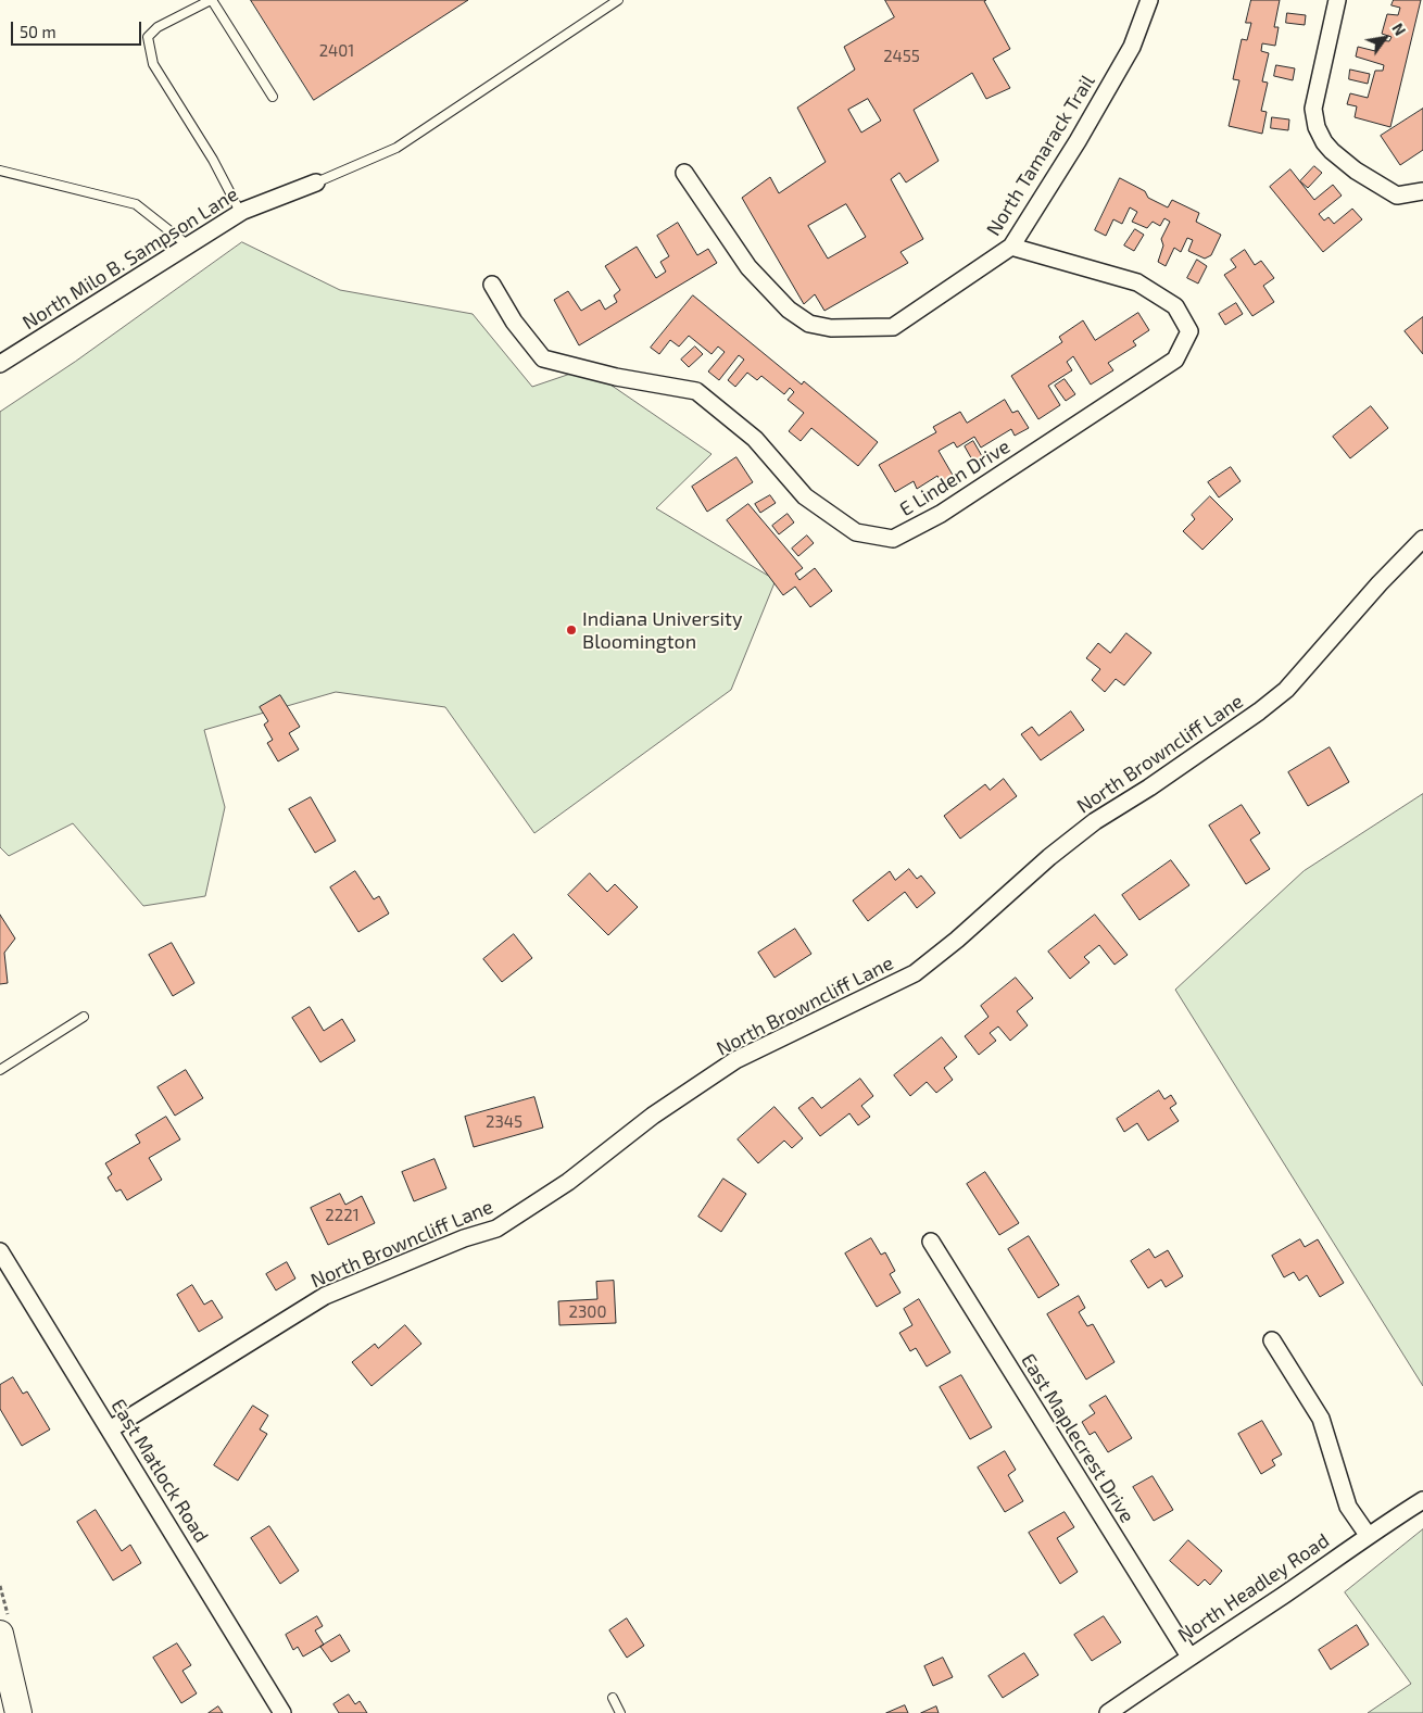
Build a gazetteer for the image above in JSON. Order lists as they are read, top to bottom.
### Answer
{
  "streets": {
    "street": [
      "North Tamarack Trail",
      "North Milo B. Sampson Lane",
      "E Linden Drive",
      "North Browncliff Lane",
      "East Maplecrest Drive",
      "East Matlock Road",
      "North Headley Road"
    ]
  },
  "crossings": [
    ["North Tamarack Trail", "E Linden Drive"],
    ["North Browncliff Lane", "East Matlock Road"],
    ["East Maplecrest Drive", "North Headley Road"]
  ],
  "places": ["Indiana University Bloomington"],
  "house_numbers": [
    "2401",
    "2455",
    "2345",
    "2221",
    "2300"
  ],
  "scale_bar": "50 m",
  "north": "top right"
}
